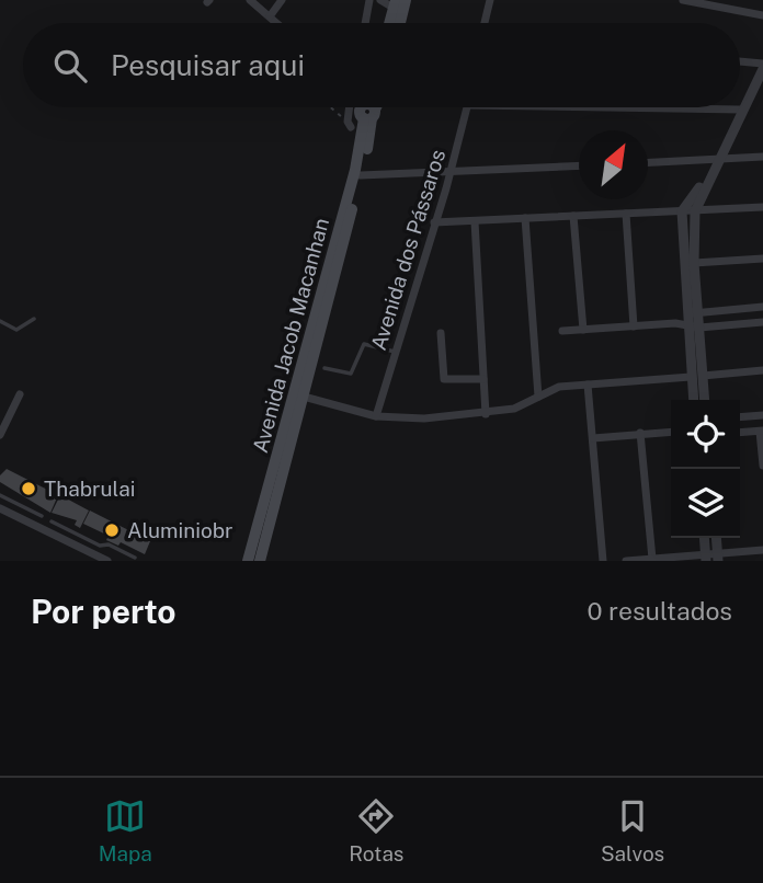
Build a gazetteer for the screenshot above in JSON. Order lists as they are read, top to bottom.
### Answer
{
  "streets": {
    "main road": ["Avenida Jacob Macanhan"],
    "street": ["Avenida dos Pássaros"]
  },
  "places": ["Thabrulai", "Aluminiobr"],
  "north": "top right",
  "page": {
    "search": "Pesquisar aqui",
    "heading": ["Por perto", "0 resultados"],
    "nav": ["Mapa", "Rotas", "Salvos"]
  }
}
